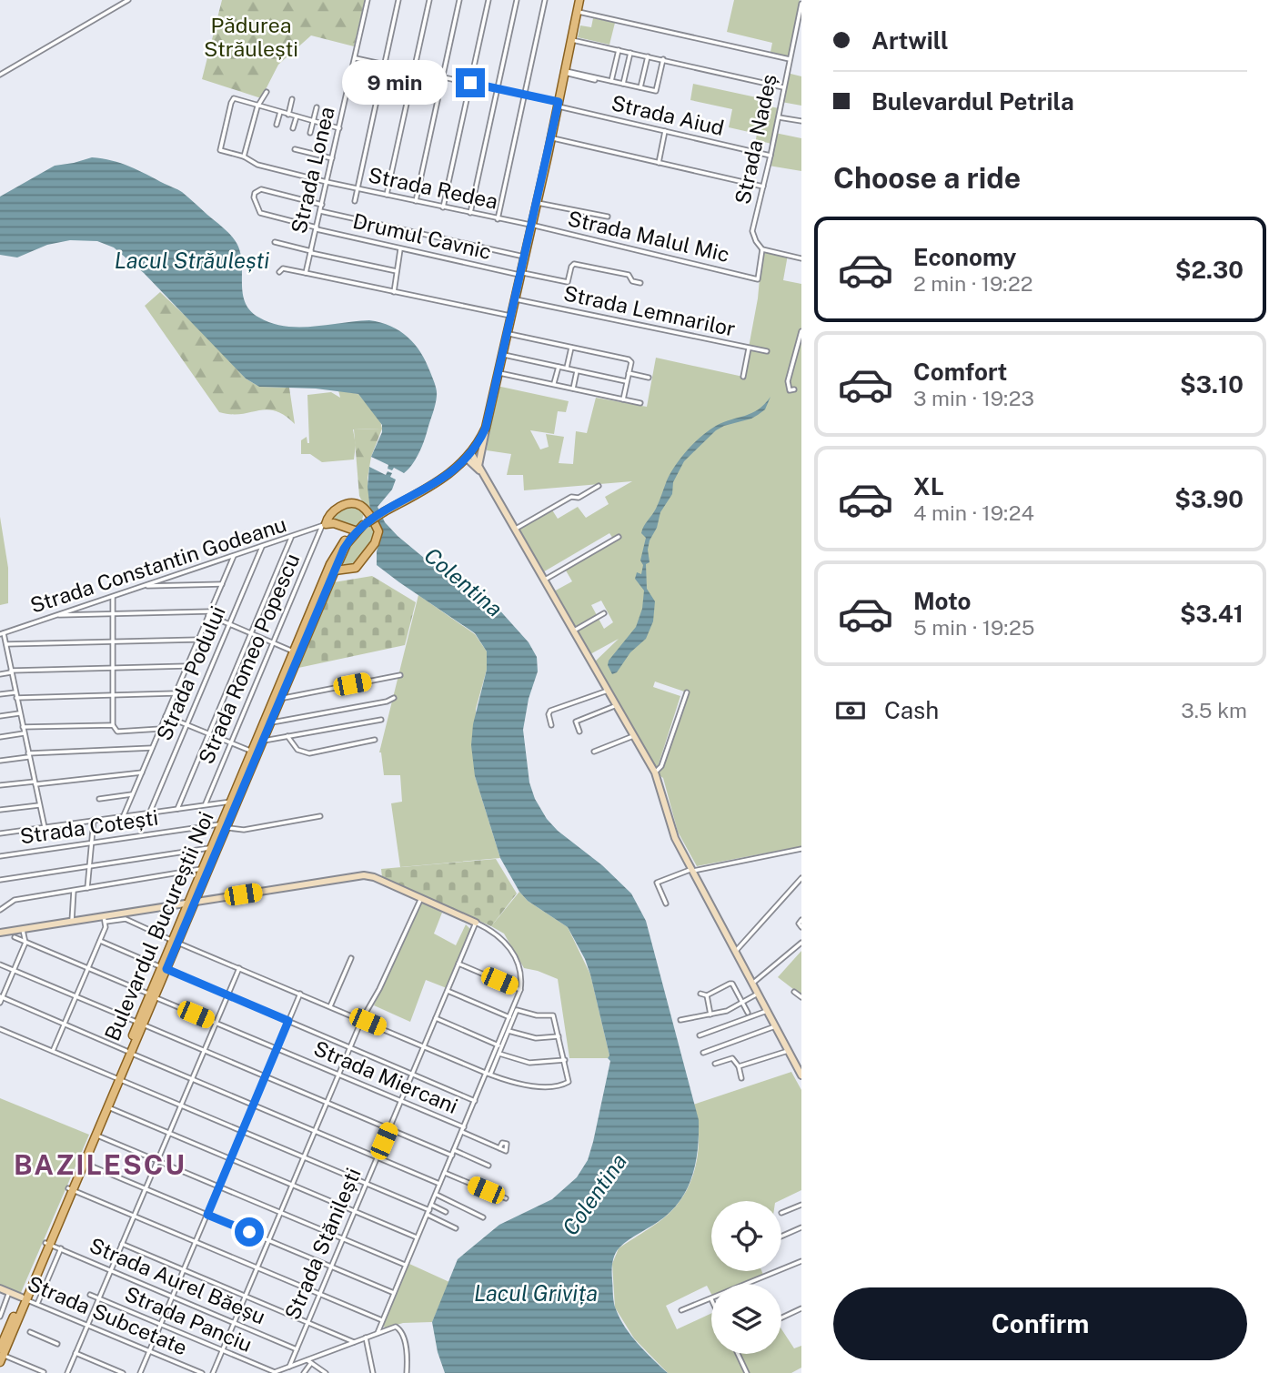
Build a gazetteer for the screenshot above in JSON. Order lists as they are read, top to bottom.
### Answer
{
  "streets": {
    "main road": ["Bulevardul Bucureștii Noi", "Strada Subcetate"],
    "street": [
      "Strada Aiud",
      "Strada Nadeș",
      "Strada Lonea",
      "Strada Redea",
      "Drumul Cavnic",
      "Strada Malul Mic",
      "Strada Lemnarilor",
      "Strada Constantin Godeanu",
      "Strada Romeo Popescu",
      "Strada Podului",
      "Strada Cotești",
      "Strada Miercani",
      "Strada Stănilești",
      "Strada Aurel Băeșu",
      "Strada Panciu"
    ]
  },
  "crossings": [
    ["Strada Aiud", "Strada Nadeș"],
    ["Strada Aiud", "Strada Lonea"],
    ["Strada Aiud", "Bulevardul Bucureștii Noi"],
    ["Strada Nadeș", "Strada Malul Mic"],
    ["Strada Lonea", "Strada Redea"],
    ["Strada Lonea", "Drumul Cavnic"],
    ["Strada Redea", "Strada Malul Mic"],
    ["Strada Redea", "Bulevardul Bucureștii Noi"],
    ["Drumul Cavnic", "Bulevardul Bucureștii Noi"],
    ["Strada Malul Mic", "Bulevardul Bucureștii Noi"],
    ["Strada Lemnarilor", "Bulevardul Bucureștii Noi"],
    ["Strada Constantin Godeanu", "Strada Romeo Popescu"],
    ["Strada Constantin Godeanu", "Strada Podului"],
    ["Strada Cotești", "Bulevardul Bucureștii Noi"],
    ["Bulevardul Bucureștii Noi", "Strada Miercani"],
    ["Bulevardul Bucureștii Noi", "Strada Aurel Băeșu"],
    ["Bulevardul Bucureștii Noi", "Strada Subcetate"],
    ["Strada Miercani", "Strada Stănilești"],
    ["Strada Stănilești", "Strada Aurel Băeșu"]
  ],
  "districts": ["BAZILESCU"],
  "water": ["Lacul Străulești", "Colentina", "Lacul Grivița"],
  "parks": ["Pădurea Străulești"],
  "page": {
    "banner": ["Artwill", "Bulevardul Petrila"],
    "bubble": "9 min",
    "heading": "Choose a ride",
    "list": [
      {
        "name": "Economy",
        "note": "2 min · 19:22",
        "value": "$2.30"
      },
      {
        "name": "Comfort",
        "note": "3 min · 19:23",
        "value": "$3.10"
      },
      {
        "name": "XL",
        "note": "4 min · 19:24",
        "value": "$3.90"
      },
      {
        "name": "Moto",
        "note": "5 min · 19:25",
        "value": "$3.41"
      }
    ],
    "pay": ["Cash", "3.5 km"],
    "buttons": "Confirm"
  }
}
